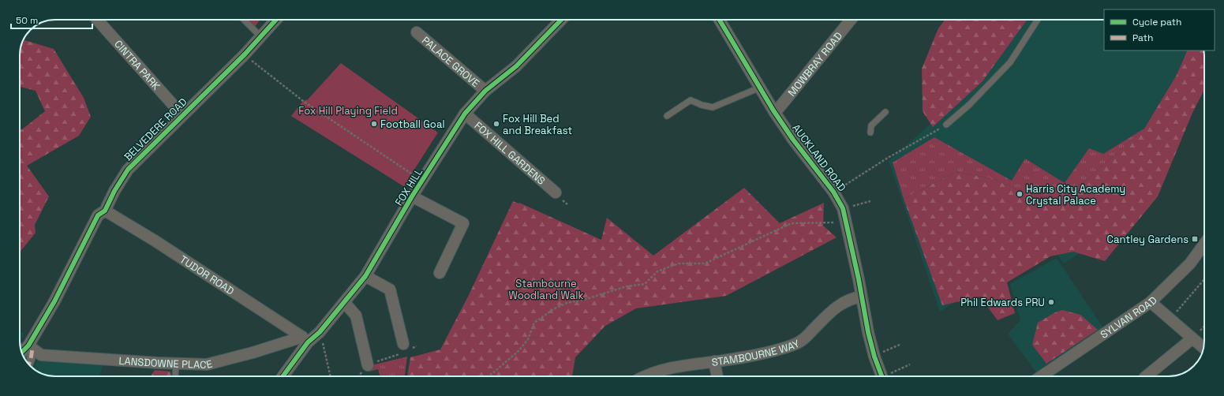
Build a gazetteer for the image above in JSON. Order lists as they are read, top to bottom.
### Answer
{
  "streets": {
    "street": [
      "PALACE GROVE",
      "MOWBRAY ROAD",
      "CINTRA PARK",
      "BELVEDERE ROAD",
      "FOX HILL GARDENS",
      "AUCKLAND ROAD",
      "FOX HILL",
      "TUDOR ROAD",
      "SYLVAN ROAD",
      "STAMBOURNE WAY",
      "LANSDOWNE PLACE"
    ]
  },
  "crossings": [
    ["PALACE GROVE", "FOX HILL"],
    ["MOWBRAY ROAD", "AUCKLAND ROAD"],
    ["CINTRA PARK", "BELVEDERE ROAD"],
    ["BELVEDERE ROAD", "TUDOR ROAD"],
    ["BELVEDERE ROAD", "LANSDOWNE PLACE"],
    ["FOX HILL GARDENS", "FOX HILL"],
    ["AUCKLAND ROAD", "STAMBOURNE WAY"],
    ["FOX HILL", "TUDOR ROAD"],
    ["FOX HILL", "LANSDOWNE PLACE"],
    ["TUDOR ROAD", "LANSDOWNE PLACE"]
  ],
  "parks": ["Fox Hill Playing Field", "Stambourne Woodland Walk"],
  "places": {
    "other": [
      "Football Goal",
      "Fox Hill Bed and Breakfast",
      "Harris City Academy Crystal Palace",
      "Phil Edwards PRU"
    ],
    "transit": ["Cantley Gardens"]
  },
  "legend": ["Cycle path", "Path"],
  "scale_bar": "50 m"
}
